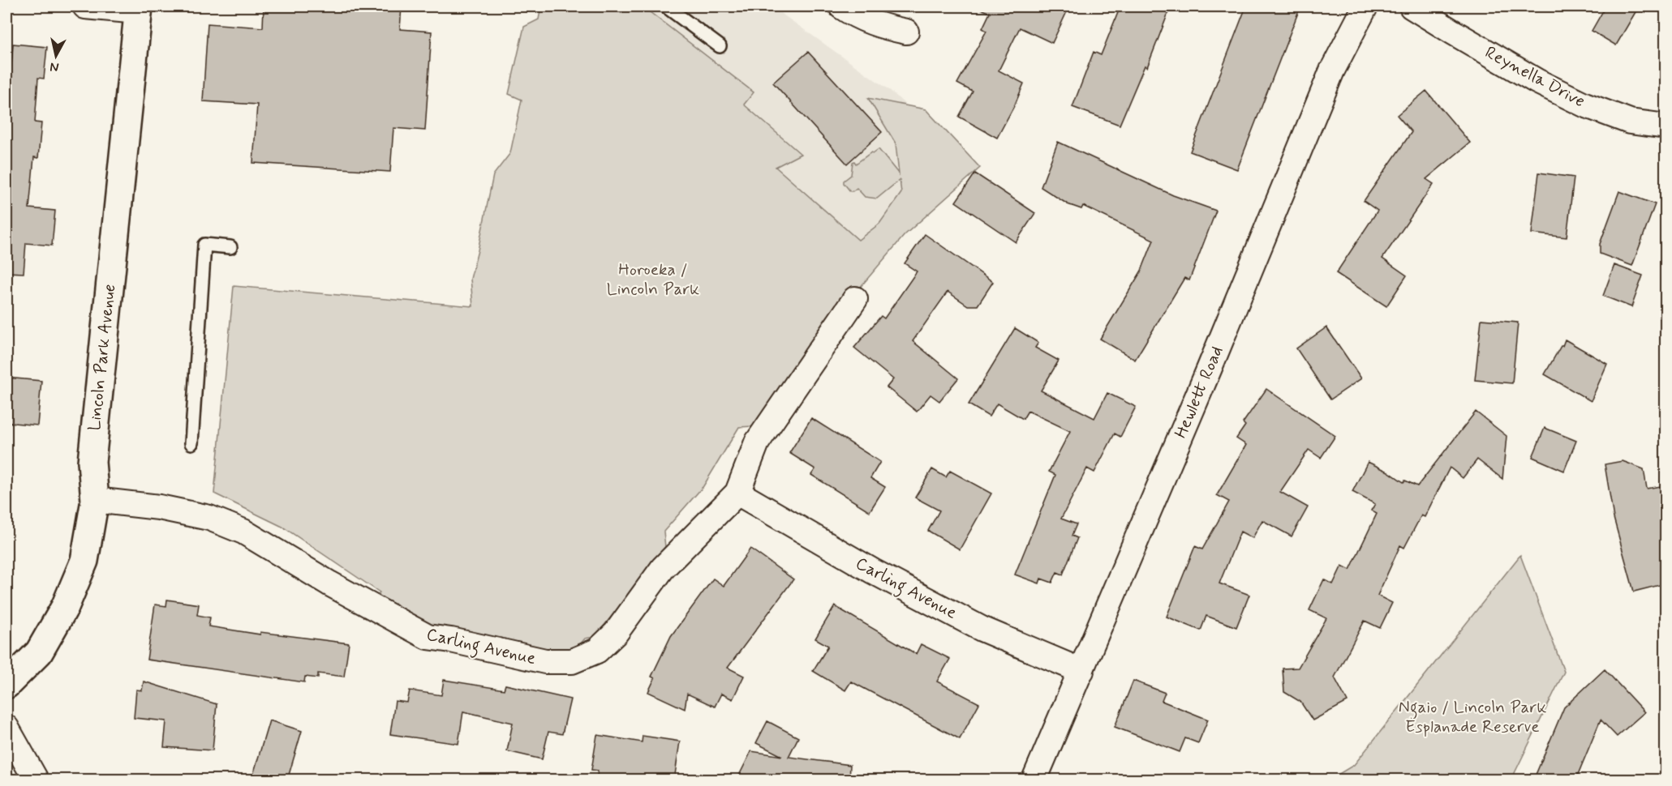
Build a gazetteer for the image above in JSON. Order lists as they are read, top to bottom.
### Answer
{
  "streets": {
    "street": [
      "Reynella Drive",
      "Lincoln Park Avenue",
      "Hewlett Road",
      "Carling Avenue"
    ]
  },
  "crossings": [
    ["Lincoln Park Avenue", "Carling Avenue"],
    ["Hewlett Road", "Carling Avenue"]
  ],
  "parks": ["Horoeka / Lincoln Park", "Ngaio / Lincoln Park Esplanade Reserve"],
  "north": "bottom"
}
